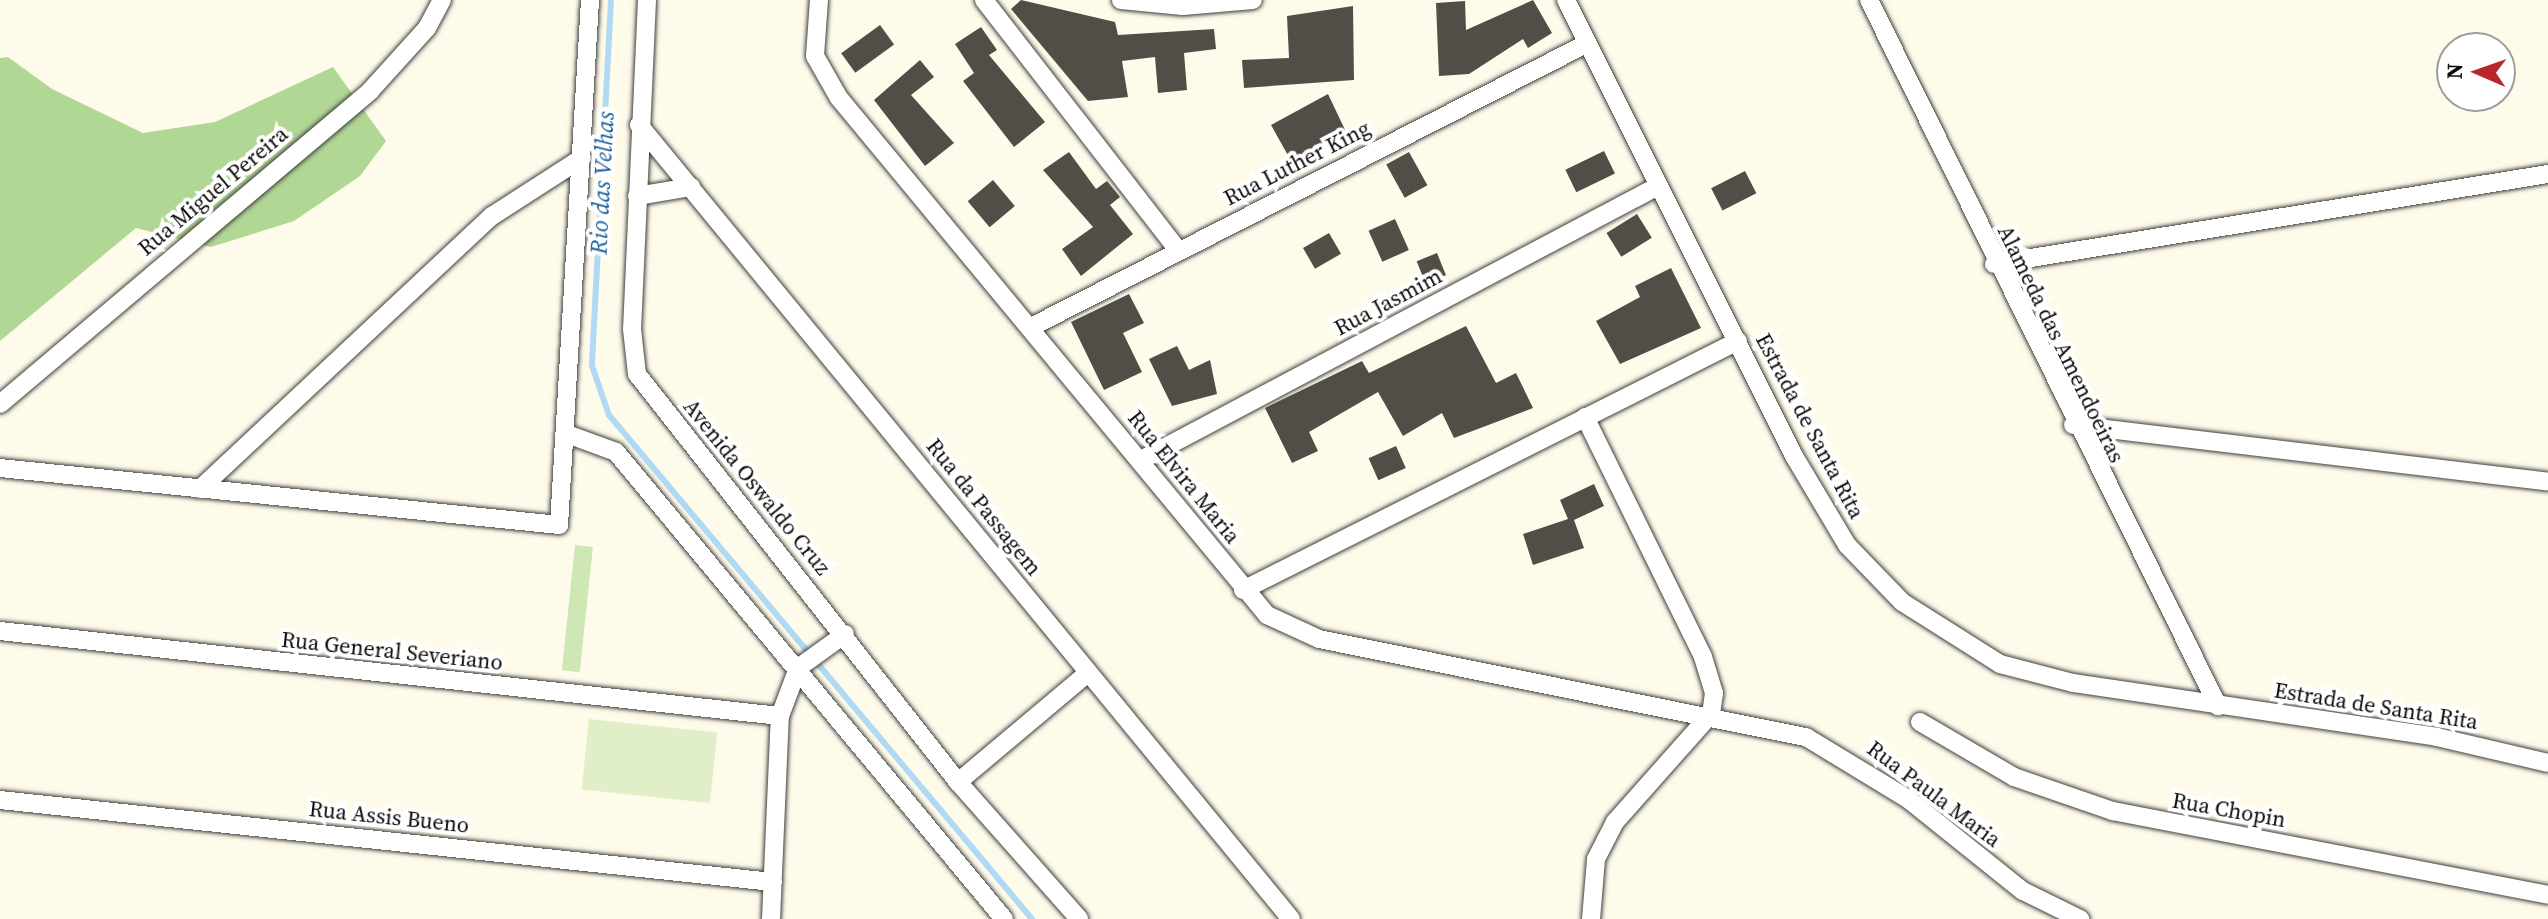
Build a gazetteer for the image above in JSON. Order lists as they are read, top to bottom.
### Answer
{
  "streets": {
    "street": [
      "Rua Luther King",
      "Rua Miguel Pereira",
      "Rua Jasmim",
      "Alameda das Amendoeiras",
      "Estrada de Santa Rita",
      "Rua Elvira Maria",
      "Avenida Oswaldo Cruz",
      "Rua da Passagem",
      "Rua General Severiano",
      "Rua Paula Maria",
      "Rua Chopin",
      "Rua Assis Bueno"
    ]
  },
  "crossings": [
    ["Rua Luther King", "Estrada de Santa Rita"],
    ["Rua Luther King", "Rua Elvira Maria"],
    ["Rua Jasmim", "Estrada de Santa Rita"],
    ["Rua Jasmim", "Rua Elvira Maria"],
    ["Alameda das Amendoeiras", "Estrada de Santa Rita"],
    ["Rua Elvira Maria", "Rua Paula Maria"],
    ["Avenida Oswaldo Cruz", "Rua da Passagem"]
  ],
  "water": ["Rio das Velhas"],
  "north": "left"
}
